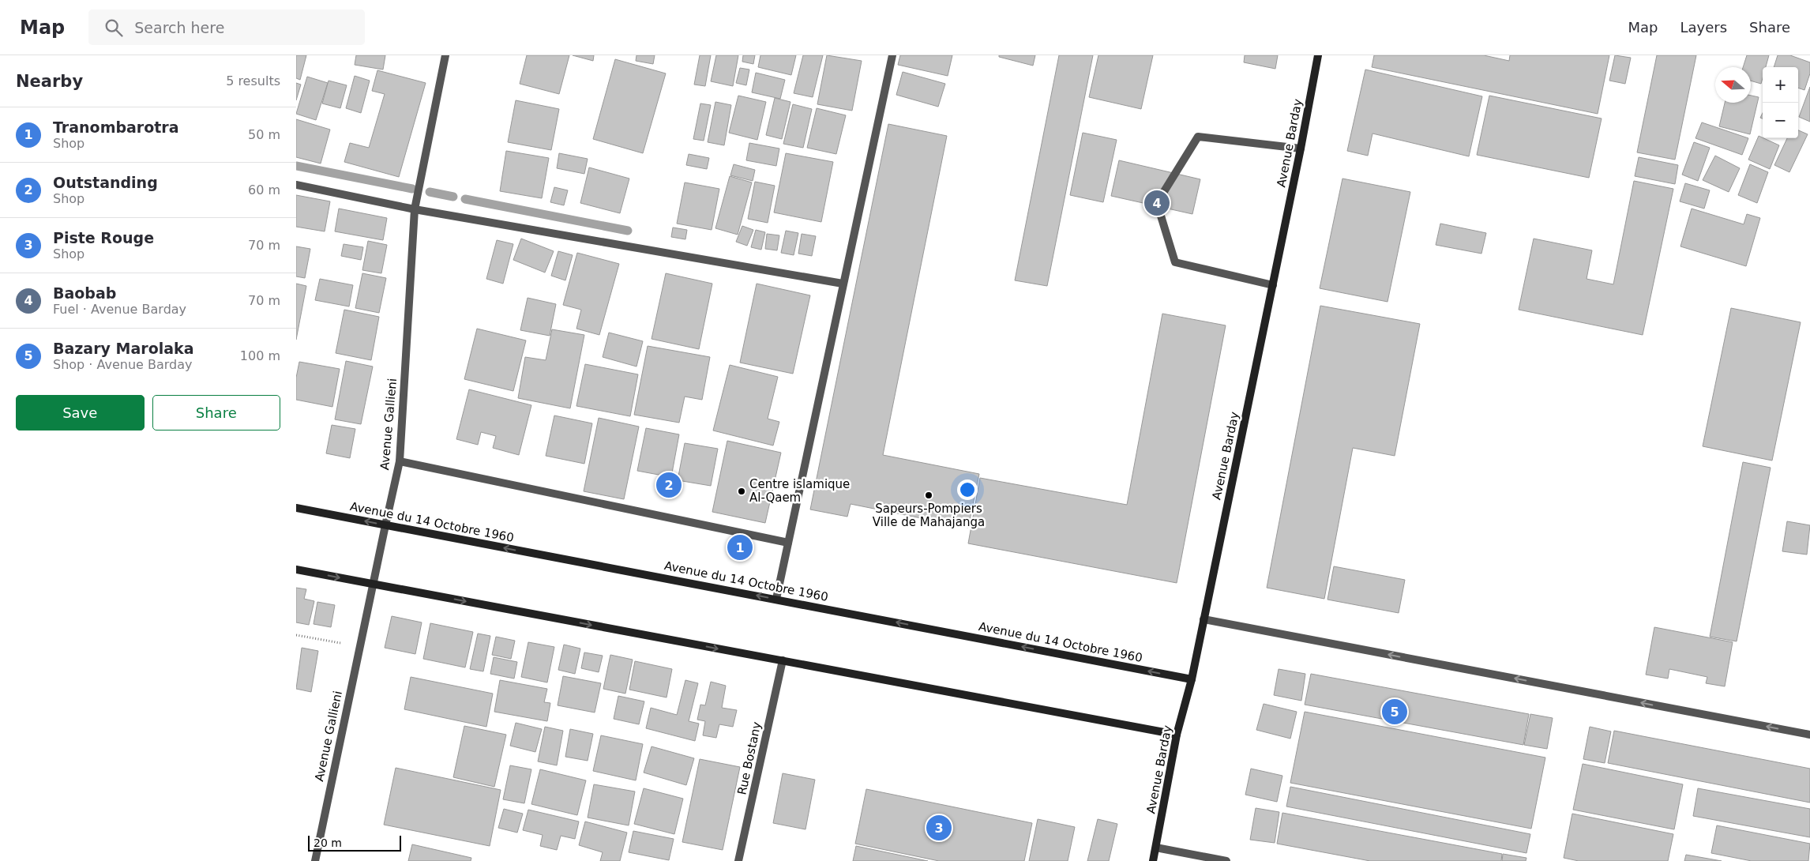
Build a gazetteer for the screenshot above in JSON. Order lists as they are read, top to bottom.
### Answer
{
  "streets": {
    "main road": ["Avenue Barday", "Avenue du 14 Octobre 1960"],
    "street": ["Avenue Gallieni", "Rue Bostany"]
  },
  "crossings": [
    ["Avenue Barday", "Avenue du 14 Octobre 1960"],
    ["Avenue Gallieni", "Avenue du 14 Octobre 1960"]
  ],
  "places": ["Centre islamique Al-Qaem", "Sapeurs-Pompiers Ville de Mahajanga"],
  "scale_bar": "20 m",
  "north": "left",
  "page": {
    "header": "Map",
    "search": "Search here",
    "nav": ["Map", "Layers", "Share"],
    "heading": ["Nearby", "5 results"],
    "map_buttons": ["+", "−"],
    "list": [
      {
        "mark": "1",
        "name": "Tranombarotra",
        "note": "Shop",
        "value": "50 m"
      },
      {
        "mark": "2",
        "name": "Outstanding",
        "note": "Shop",
        "value": "60 m"
      },
      {
        "mark": "3",
        "name": "Piste Rouge",
        "note": "Shop",
        "value": "70 m"
      },
      {
        "mark": "4",
        "name": "Baobab",
        "note": "Fuel · Avenue Barday",
        "value": "70 m"
      },
      {
        "mark": "5",
        "name": "Bazary Marolaka",
        "note": "Shop · Avenue Barday",
        "value": "100 m"
      }
    ],
    "pins": [
      "4",
      "2",
      "1",
      "5",
      "3"
    ],
    "buttons": ["Save", "Share"],
    "scale": "20 m"
  }
}
